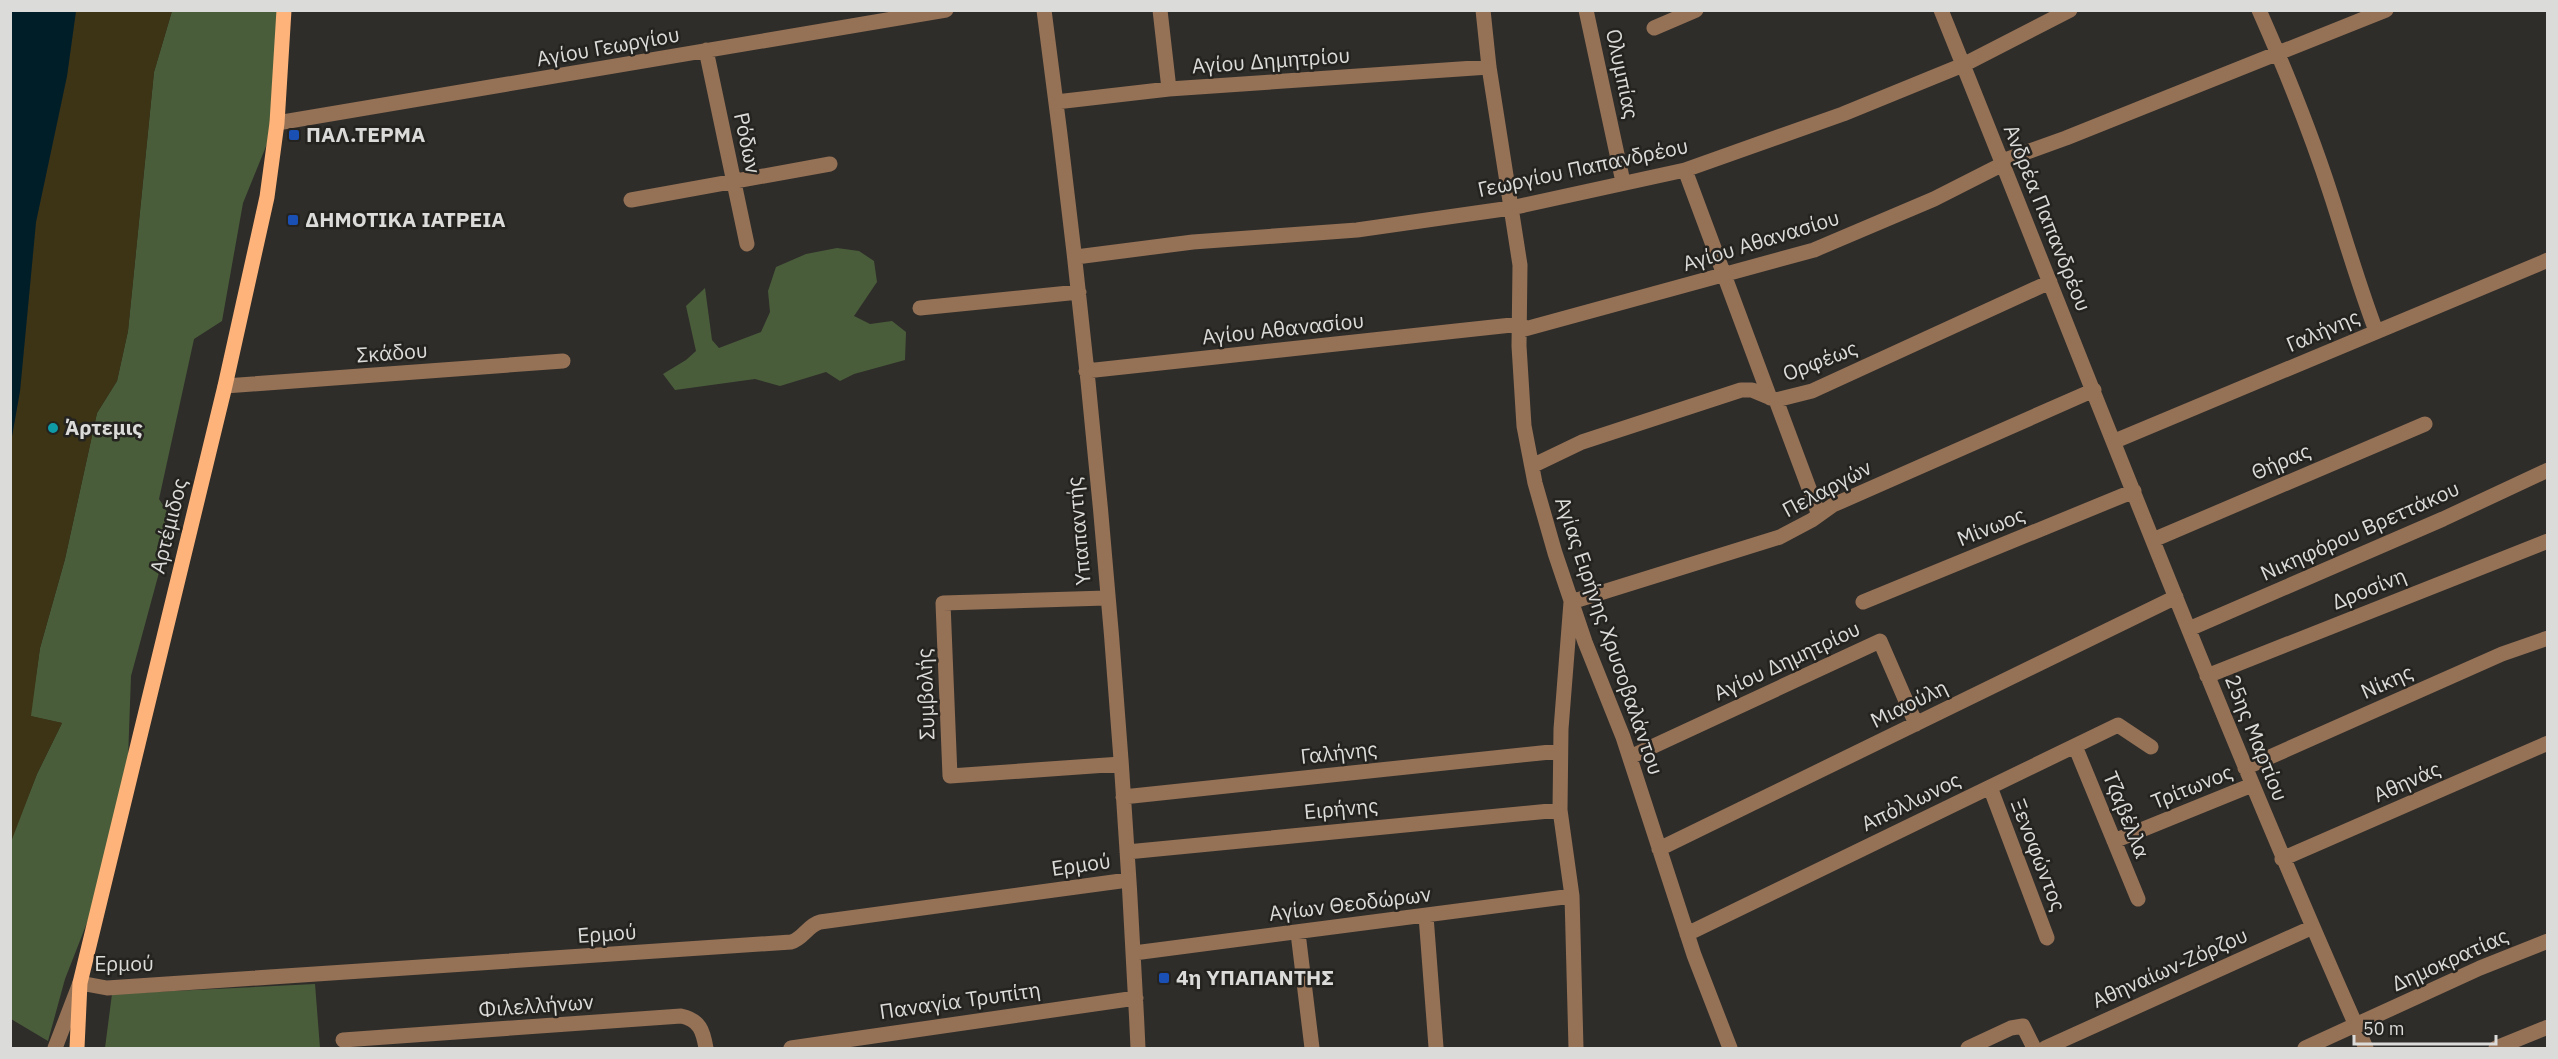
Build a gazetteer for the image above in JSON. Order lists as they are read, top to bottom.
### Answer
{
  "streets": {
    "main road": ["Αρτέμιδος"],
    "street": [
      "Αγίου Γεωργίου",
      "Αγίου Δημητρίου",
      "Ολυμπίας",
      "Ρόδων",
      "Γεωργίου Παπανδρέου",
      "Ανδρέα Παπανδρέου",
      "Αγίου Αθανασίου",
      "Γαλήνης",
      "Σκάδου",
      "Ορφέως",
      "Θήρας",
      "Πελαργών",
      "Μίνωος",
      "Υπαπαντής",
      "Νικηφόρου Βρεττάκου",
      "Δροσίνη",
      "Αγίας Ειρήνης Χρυσοβαλάντου",
      "Νίκης",
      "Συμβολής",
      "Μιαούλη",
      "25ης Μαρτίου",
      "Αθηνάς",
      "Τρίτωνος",
      "Απόλλωνος",
      "Ειρήνης",
      "Τζαβέλλα",
      "Ξενοφώντος",
      "Ερμού",
      "Αγίων Θεοδώρων",
      "Δημοκρατίας",
      "Αθηναίων-Ζόρζου",
      "Παναγία Τρυπίτη",
      "Φιλελλήνων"
    ]
  },
  "crossings": [
    ["Αγίου Γεωργίου", "Ρόδων"],
    ["Αγίου Γεωργίου", "Αρτέμιδος"],
    ["Αγίου Δημητρίου", "Υπαπαντής"],
    ["Αγίου Δημητρίου", "Αγίας Ειρήνης Χρυσοβαλάντου"],
    ["Αγίου Δημητρίου", "Μιαούλη"],
    ["Ολυμπίας", "Γεωργίου Παπανδρέου"],
    ["Γεωργίου Παπανδρέου", "Ανδρέα Παπανδρέου"],
    ["Γεωργίου Παπανδρέου", "Υπαπαντής"],
    ["Γεωργίου Παπανδρέου", "Αγίας Ειρήνης Χρυσοβαλάντου"],
    ["Ανδρέα Παπανδρέου", "Αγίου Αθανασίου"],
    ["Ανδρέα Παπανδρέου", "Γαλήνης"],
    ["Ανδρέα Παπανδρέου", "Ορφέως"],
    ["Ανδρέα Παπανδρέου", "Πελαργών"],
    ["Ανδρέα Παπανδρέου", "25ης Μαρτίου"],
    ["Αγίου Αθανασίου", "Υπαπαντής"],
    ["Αγίου Αθανασίου", "Αγίας Ειρήνης Χρυσοβαλάντου"],
    ["Γαλήνης", "Υπαπαντής"],
    ["Γαλήνης", "25ης Μαρτίου"],
    ["Σκάδου", "Αρτέμιδος"],
    ["Ορφέως", "Αγίας Ειρήνης Χρυσοβαλάντου"],
    ["Θήρας", "25ης Μαρτίου"],
    ["Πελαργών", "Αγίας Ειρήνης Χρυσοβαλάντου"],
    ["Αρτέμιδος", "Ερμού"],
    ["Μίνωος", "25ης Μαρτίου"],
    ["Υπαπαντής", "Συμβολής"],
    ["Υπαπαντής", "Ειρήνης"],
    ["Υπαπαντής", "Ερμού"],
    ["Υπαπαντής", "Αγίων Θεοδώρων"],
    ["Υπαπαντής", "Παναγία Τρυπίτη"],
    ["Νικηφόρου Βρεττάκου", "25ης Μαρτίου"],
    ["Δροσίνη", "25ης Μαρτίου"],
    ["Αγίας Ειρήνης Χρυσοβαλάντου", "Μιαούλη"],
    ["Αγίας Ειρήνης Χρυσοβαλάντου", "Απόλλωνος"],
    ["Νίκης", "25ης Μαρτίου"],
    ["Μιαούλη", "25ης Μαρτίου"],
    ["25ης Μαρτίου", "Αθηνάς"],
    ["25ης Μαρτίου", "Τρίτωνος"],
    ["25ης Μαρτίου", "Δημοκρατίας"],
    ["25ης Μαρτίου", "Αθηναίων-Ζόρζου"],
    ["Τρίτωνος", "Τζαβέλλα"],
    ["Απόλλωνος", "Τζαβέλλα"],
    ["Απόλλωνος", "Ξενοφώντος"]
  ],
  "places": {
    "transit": ["ΠΑΛ.ΤΕΡΜΑ", "ΔΗΜΟΤΙΚΑ ΙΑΤΡΕΙΑ", "4η ΥΠΑΠΑΝΤΗΣ"],
    "other": ["Άρτεμις"]
  },
  "scale_bar": "50 m"
}
